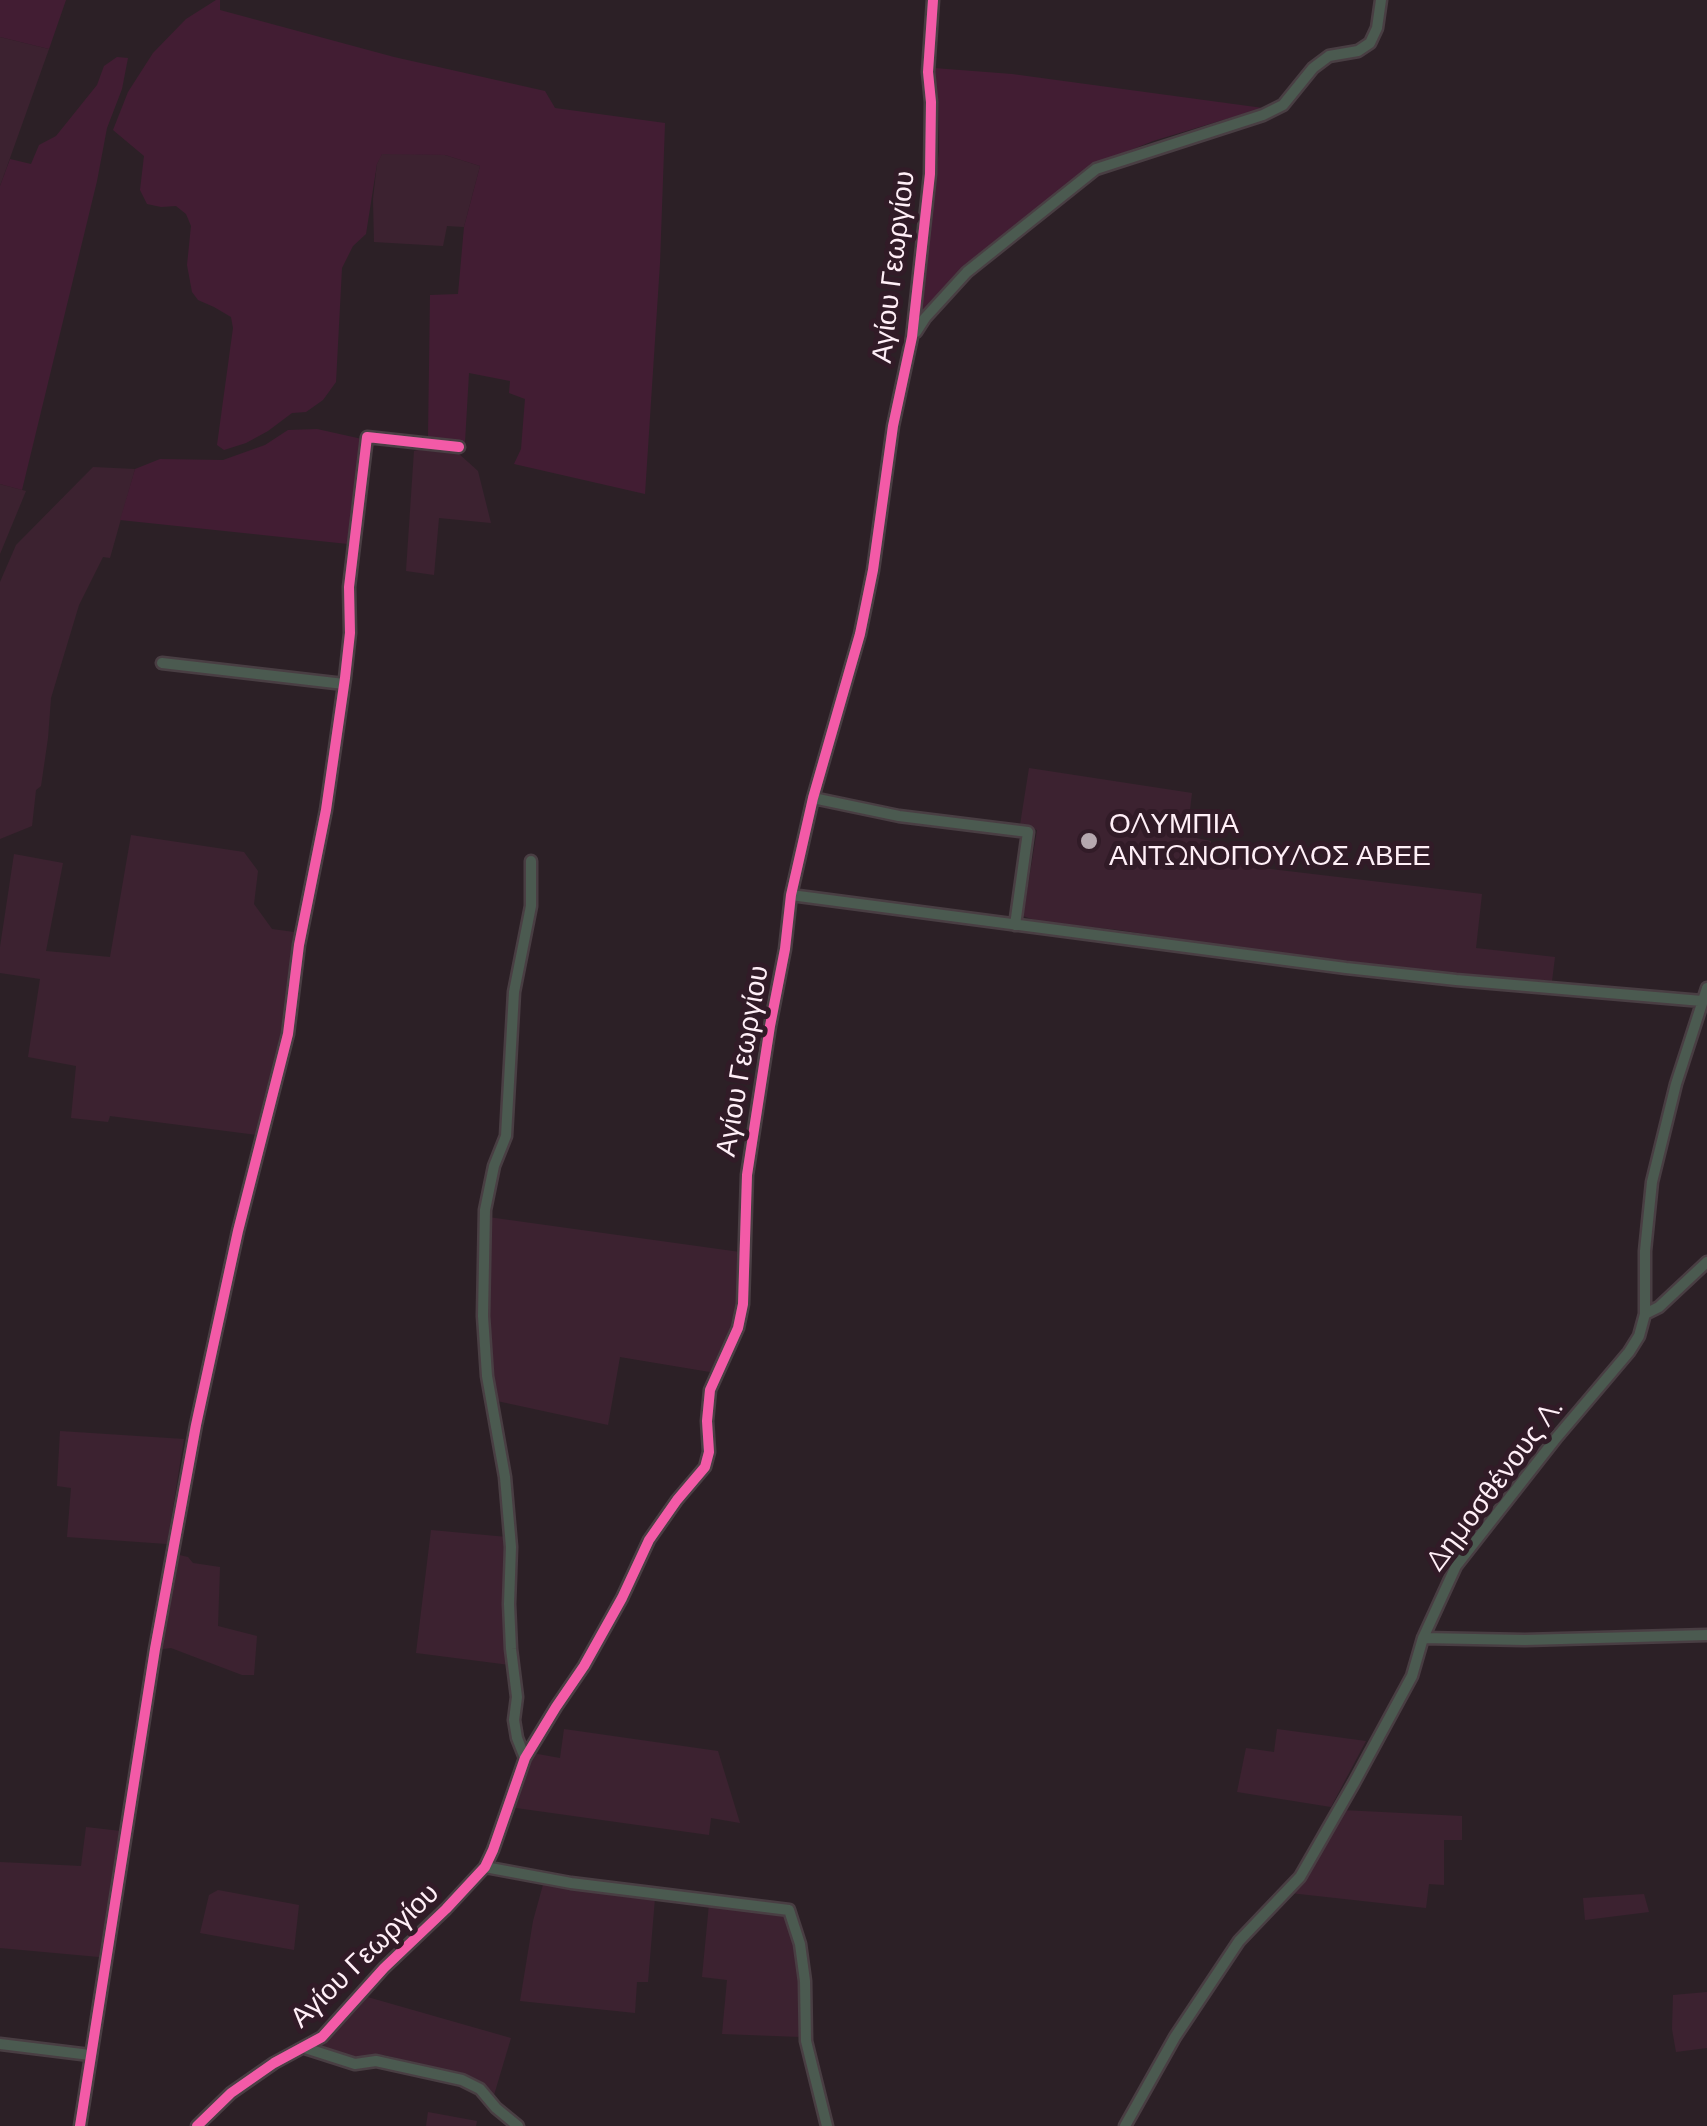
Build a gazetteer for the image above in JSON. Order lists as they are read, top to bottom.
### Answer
{
  "streets": {
    "street": ["Αγίου Γεωργίου", "Δημοσθένους Λ."]
  },
  "places": ["ΟΛΥΜΠΙΑ ΑΝΤΩΝΟΠΟΥΛΟΣ ΑΒΕΕ"]
}
